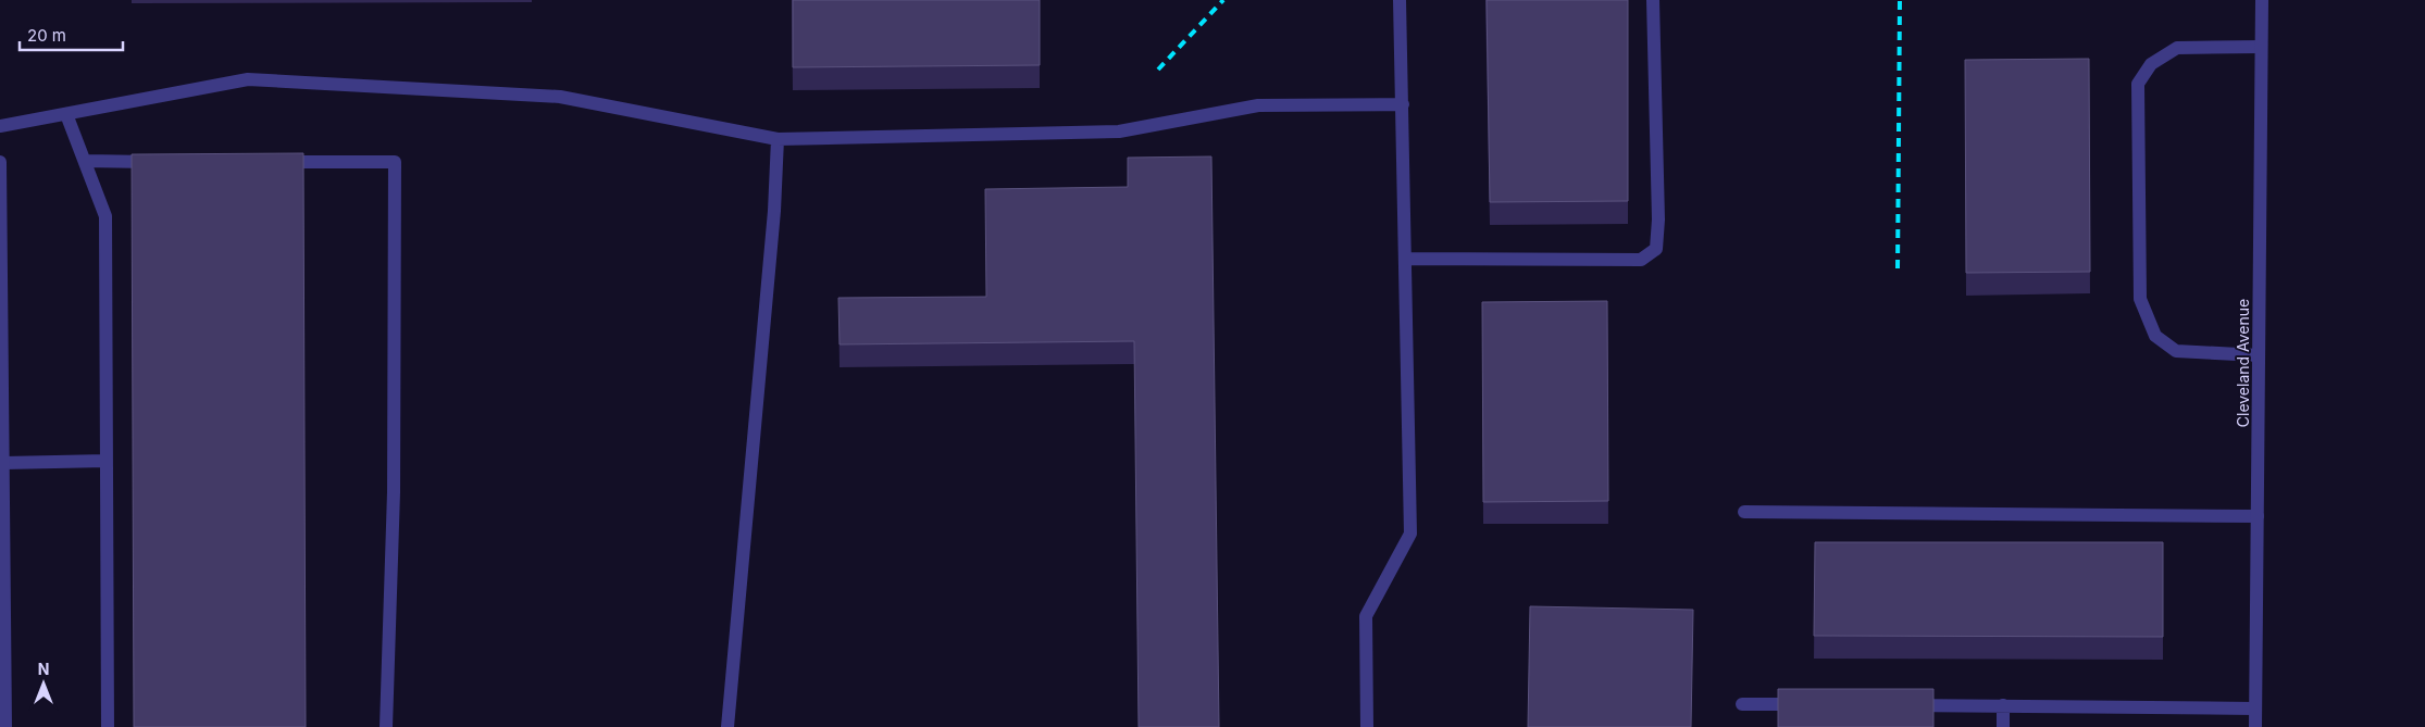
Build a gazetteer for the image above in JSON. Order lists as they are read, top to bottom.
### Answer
{
  "streets": {
    "street": ["Cleveland Avenue"]
  },
  "scale_bar": "20 m",
  "north": "top"
}
